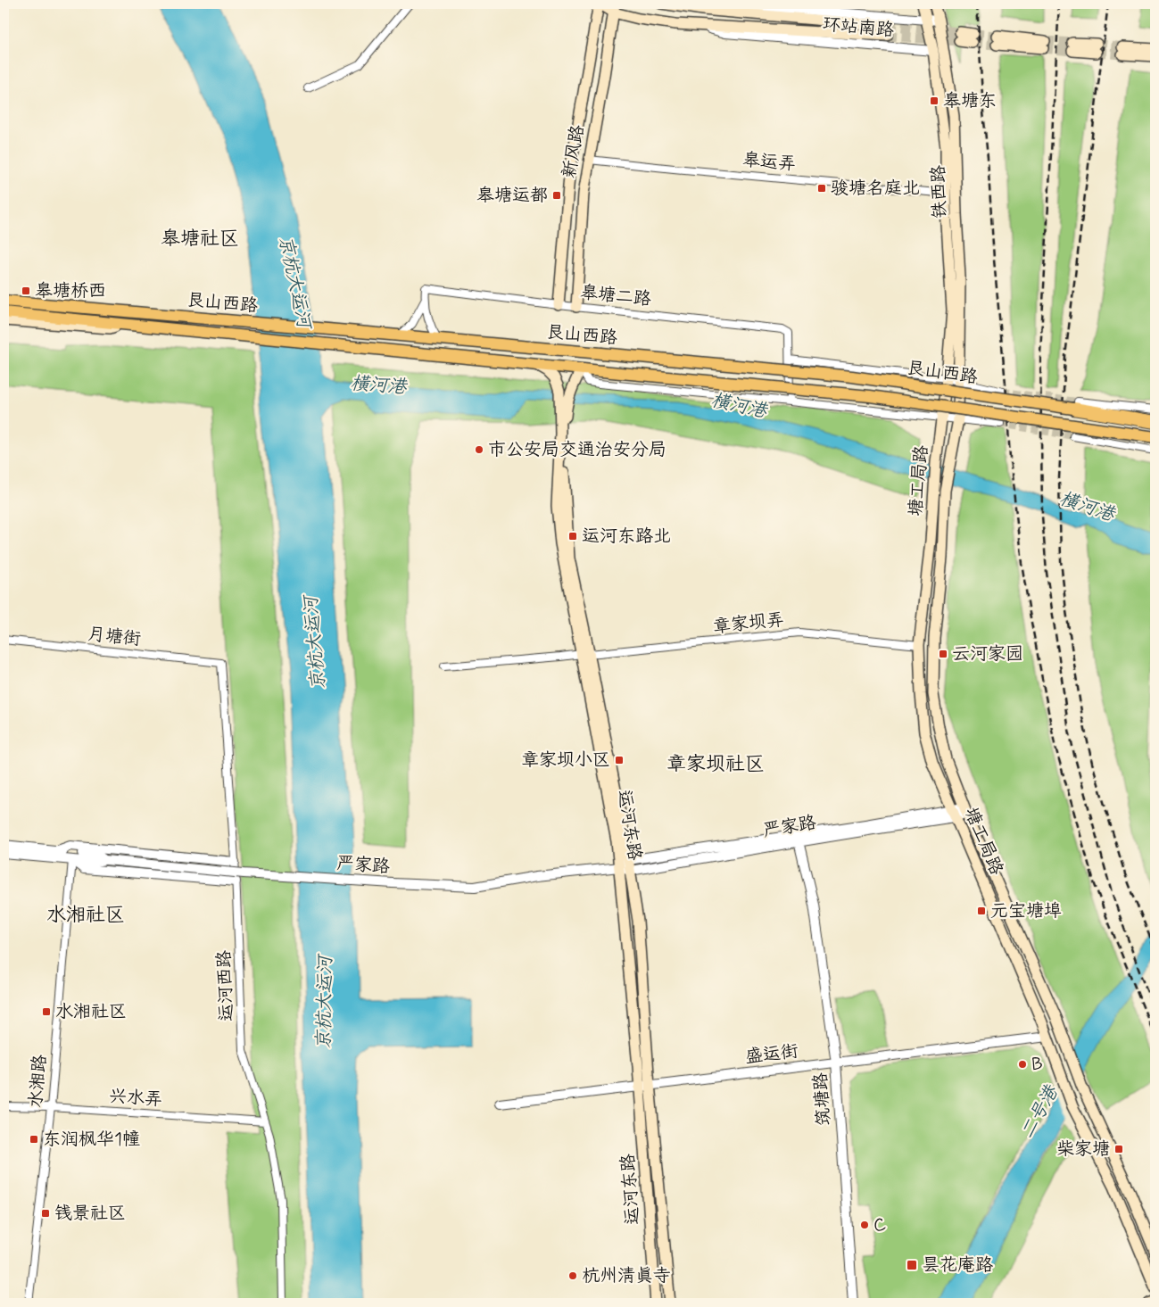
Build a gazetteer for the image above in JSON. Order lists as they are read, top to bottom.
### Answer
{
  "streets": {
    "main road": [
      "环站南路",
      "新风路",
      "铁西路",
      "艮山西路",
      "塘工局路",
      "运河东路"
    ],
    "street": [
      "皋运弄",
      "皋塘二路",
      "章家坝弄",
      "月塘街",
      "严家路",
      "运河西路",
      "盛运街",
      "水湘路",
      "兴水弄",
      "筑塘路"
    ]
  },
  "crossings": [
    ["环站南路", "新风路"],
    ["环站南路", "铁西路"],
    ["新风路", "皋运弄"],
    ["新风路", "皋塘二路"],
    ["皋运弄", "铁西路"],
    ["铁西路", "艮山西路"],
    ["铁西路", "塘工局路"],
    ["皋塘二路", "艮山西路"],
    ["艮山西路", "塘工局路"],
    ["艮山西路", "运河东路"],
    ["塘工局路", "章家坝弄"],
    ["塘工局路", "严家路"],
    ["塘工局路", "盛运街"],
    ["章家坝弄", "运河东路"],
    ["月塘街", "运河西路"],
    ["运河东路", "严家路"],
    ["运河东路", "盛运街"],
    ["严家路", "运河西路"],
    ["严家路", "水湘路"],
    ["严家路", "筑塘路"],
    ["运河西路", "兴水弄"],
    ["盛运街", "筑塘路"],
    ["水湘路", "兴水弄"]
  ],
  "districts": ["皋塘社区", "章家坝社区", "水湘社区"],
  "water": ["京杭大运河", "横河港", "二号港"],
  "places": {
    "transit": [
      "皋塘东",
      "骏塘名庭北",
      "皋塘运都",
      "皋塘桥西",
      "运河东路北",
      "云河家园",
      "章家坝小区",
      "元宝塘埠",
      "水湘社区",
      "东润枫华1幢",
      "柴家塘",
      "钱景社区",
      "昙花庵路"
    ],
    "other": [
      "市公安局交通治安分局",
      "B",
      "C",
      "杭州清真寺"
    ]
  }
}
